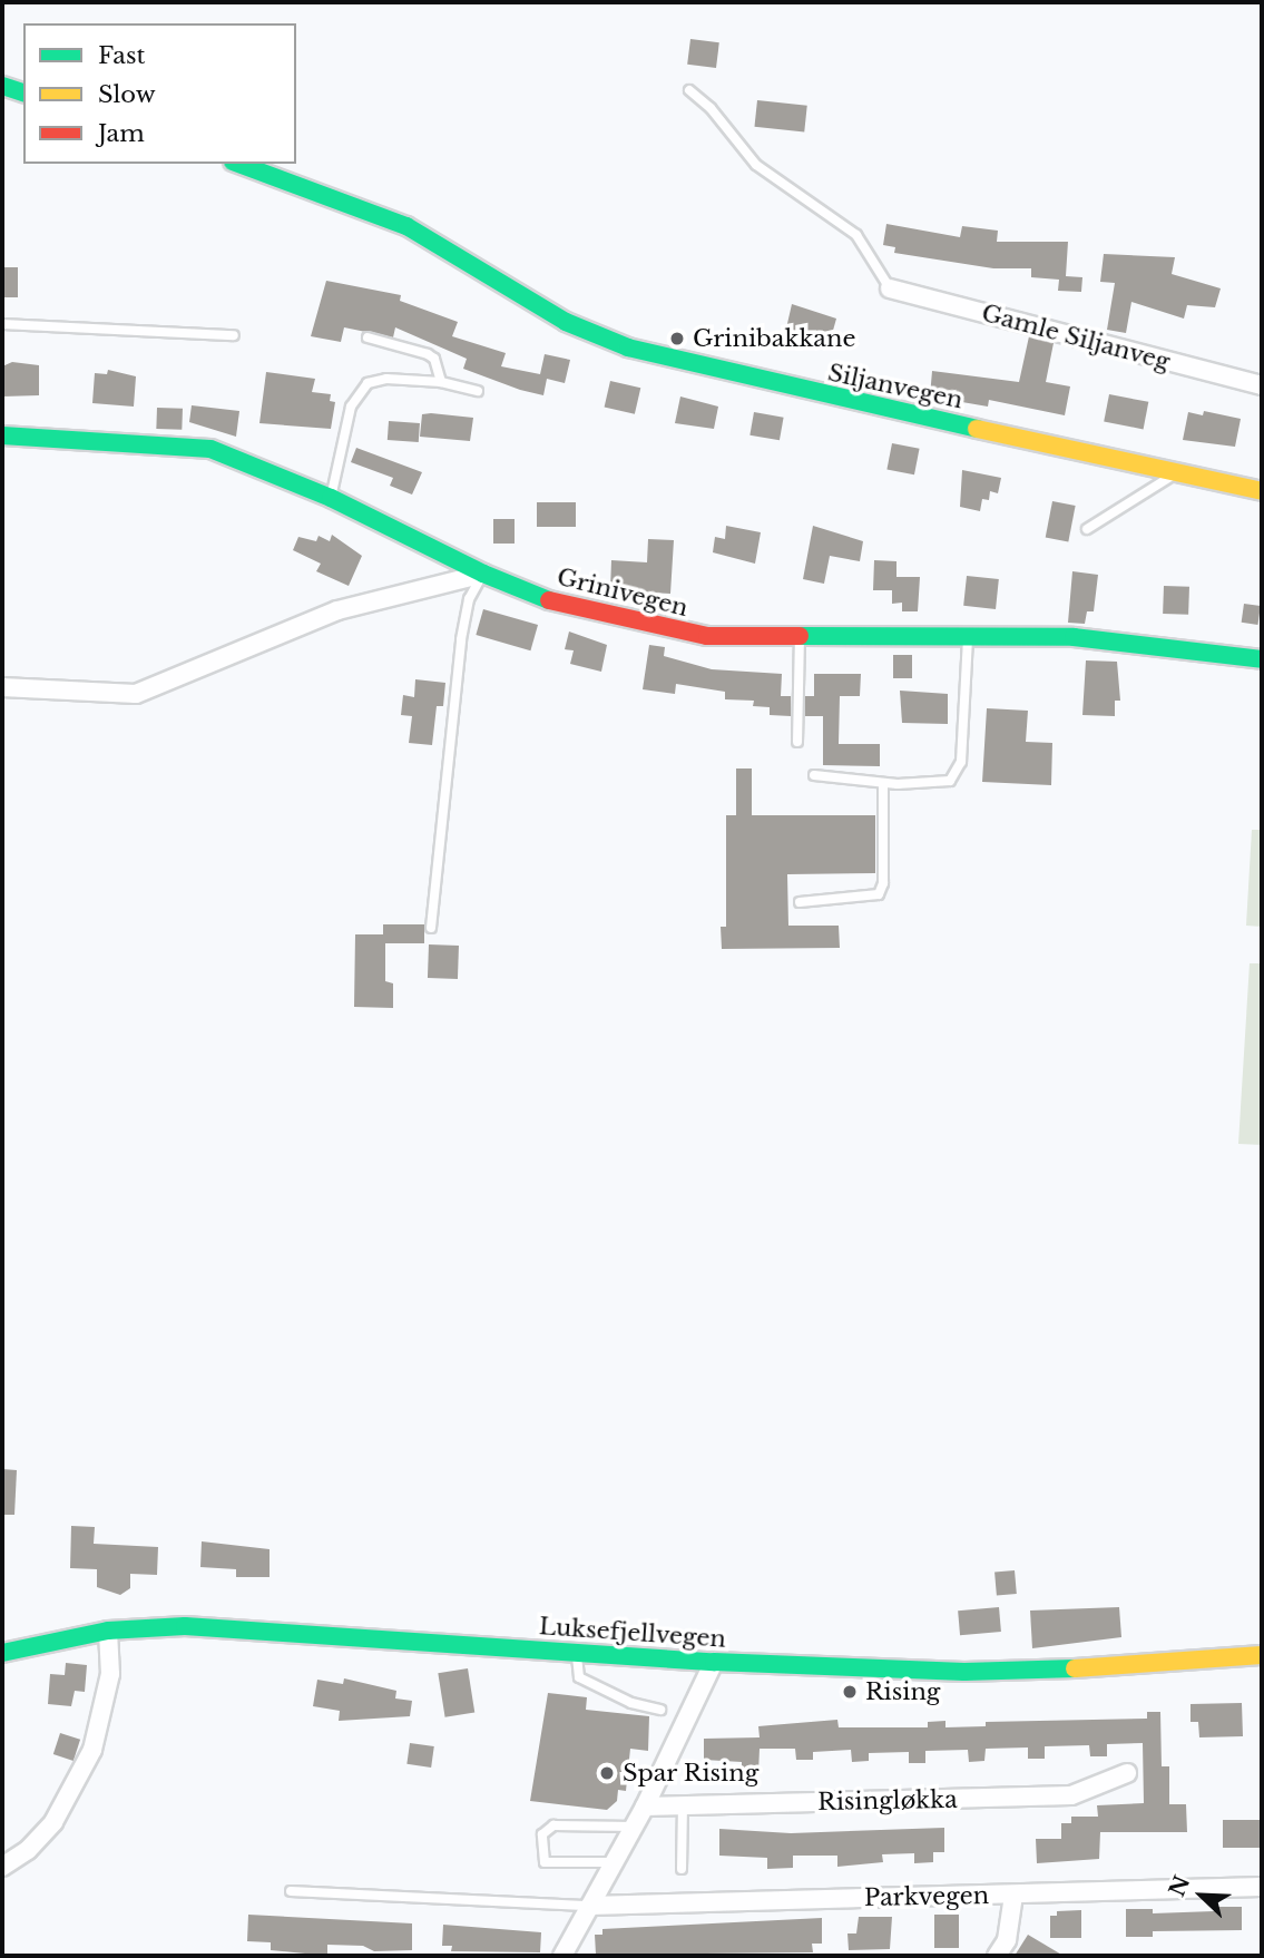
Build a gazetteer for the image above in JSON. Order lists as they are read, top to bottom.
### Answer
{
  "streets": {
    "main road": ["Siljanvegen", "Grinivegen", "Luksefjellvegen"],
    "street": ["Gamle Siljanveg", "Risingløkka", "Parkvegen"]
  },
  "places": ["Grinibakkane", "Rising", "Spar Rising"],
  "legend": ["Fast", "Slow", "Jam"],
  "north": "top left"
}
